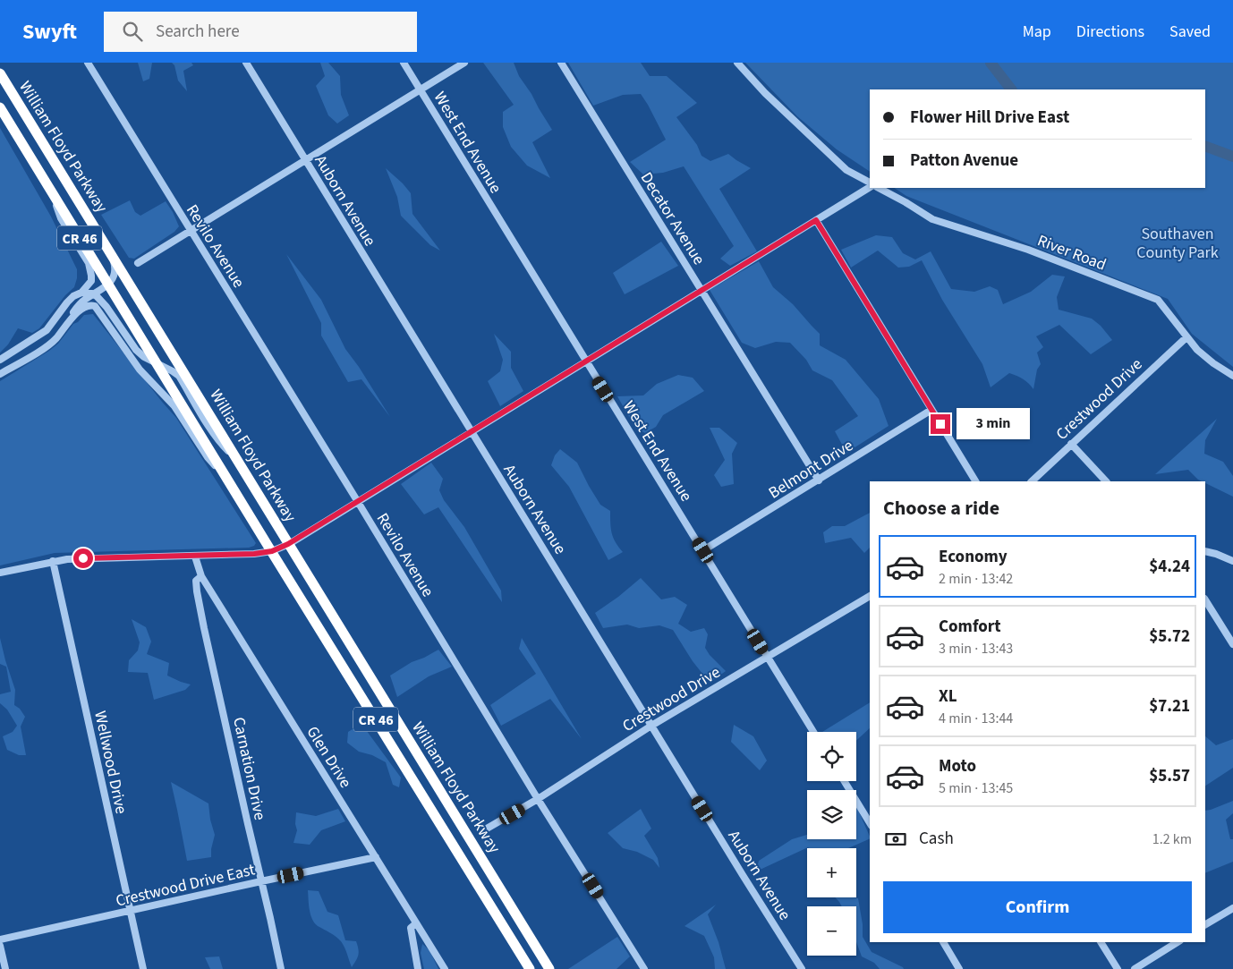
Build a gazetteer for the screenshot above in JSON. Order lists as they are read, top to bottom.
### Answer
{
  "streets": {
    "highway": ["William Floyd Parkway", "CR 46"],
    "street": [
      "West End Avenue",
      "Auborn Avenue",
      "Decator Avenue",
      "Revilo Avenue",
      "River Road",
      "Crestwood Drive",
      "Belmont Drive",
      "Glen Drive",
      "Wellwood Drive",
      "Carnation Drive",
      "Crestwood Drive East"
    ]
  },
  "crossings": [
    ["West End Avenue", "Crestwood Drive"],
    ["West End Avenue", "Belmont Drive"],
    ["Auborn Avenue", "Crestwood Drive"],
    ["Decator Avenue", "Belmont Drive"],
    ["Revilo Avenue", "Crestwood Drive"],
    ["River Road", "Crestwood Drive"],
    ["Glen Drive", "Carnation Drive"],
    ["Glen Drive", "Crestwood Drive East"],
    ["Wellwood Drive", "Crestwood Drive East"],
    ["Carnation Drive", "Crestwood Drive East"]
  ],
  "parks": ["Southaven County Park"],
  "page": {
    "header": "Swyft",
    "search": "Search here",
    "nav": ["Map", "Directions", "Saved"],
    "banner": ["Flower Hill Drive East", "Patton Avenue"],
    "bubble": "3 min",
    "heading": "Choose a ride",
    "list": [
      {
        "name": "Economy",
        "note": "2 min · 13:42",
        "value": "$4.24"
      },
      {
        "name": "Comfort",
        "note": "3 min · 13:43",
        "value": "$5.72"
      },
      {
        "name": "XL",
        "note": "4 min · 13:44",
        "value": "$7.21"
      },
      {
        "name": "Moto",
        "note": "5 min · 13:45",
        "value": "$5.57"
      }
    ],
    "map_buttons": ["+", "−"],
    "pay": ["Cash", "1.2 km"],
    "buttons": "Confirm"
  }
}
